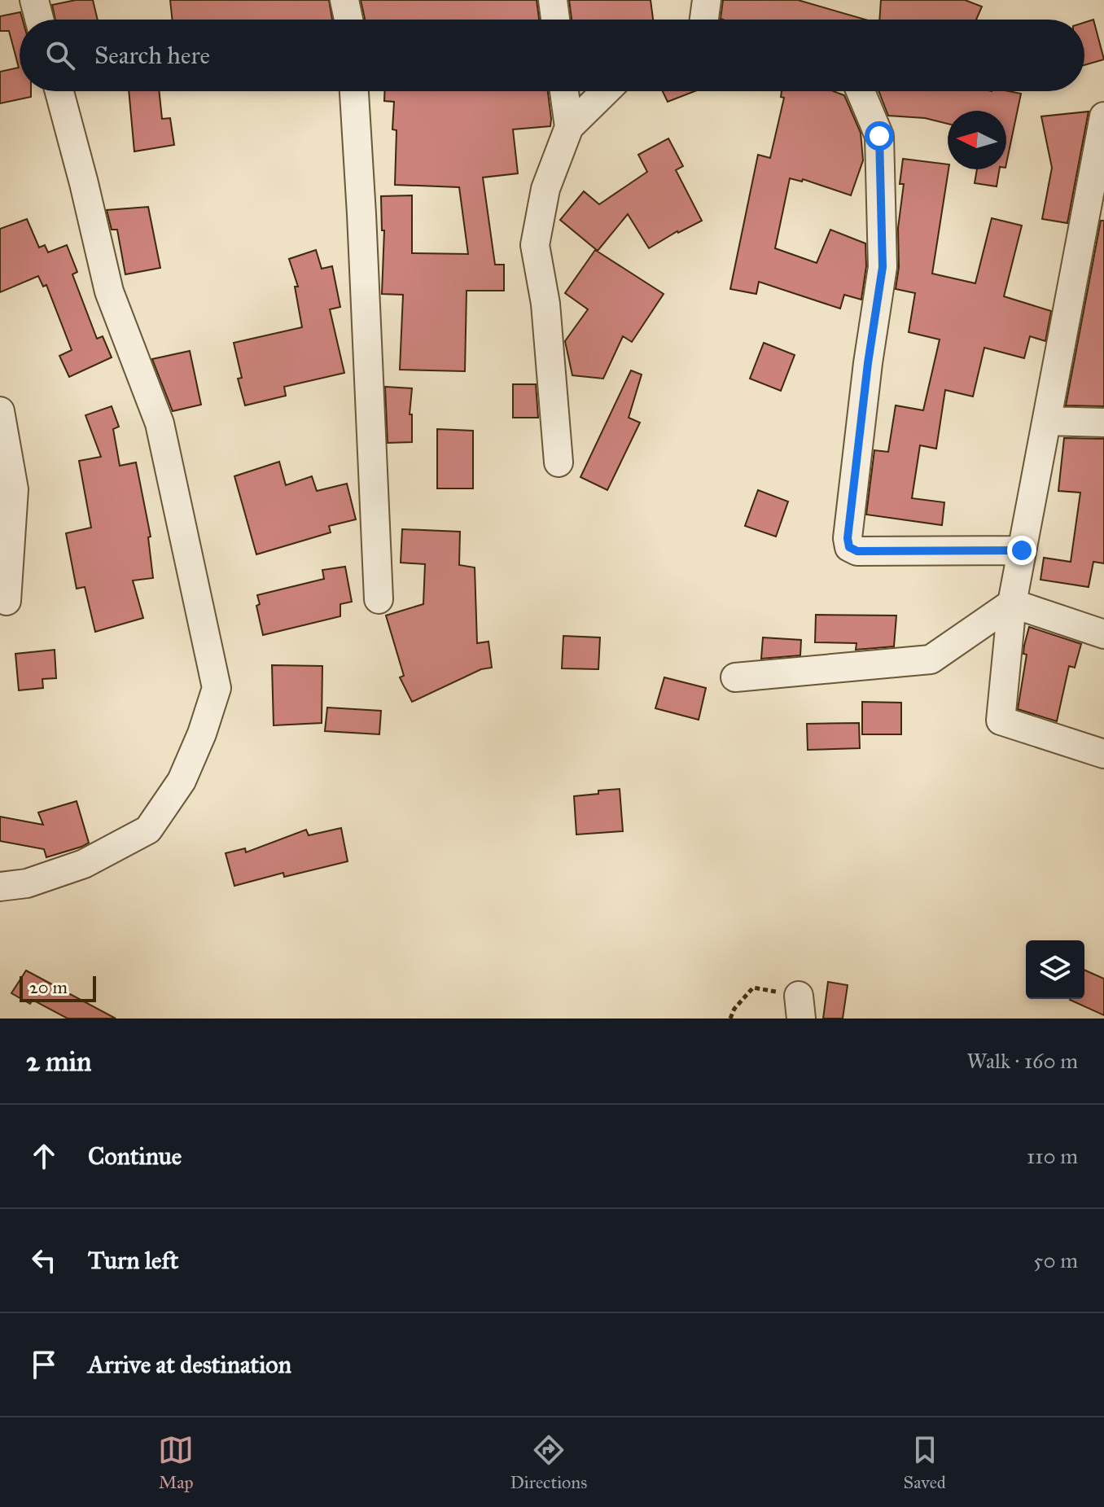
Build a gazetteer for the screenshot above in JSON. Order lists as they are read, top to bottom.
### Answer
{
  "scale_bar": "20 m",
  "north": "left",
  "page": {
    "search": "Search here",
    "scale": "20 m",
    "heading": ["2 min", "Walk · 160 m"],
    "list": [
      ["Continue", "110 m"],
      ["Turn left", "50 m"],
      "Arrive at destination"
    ],
    "nav": ["Map", "Directions", "Saved"]
  }
}
